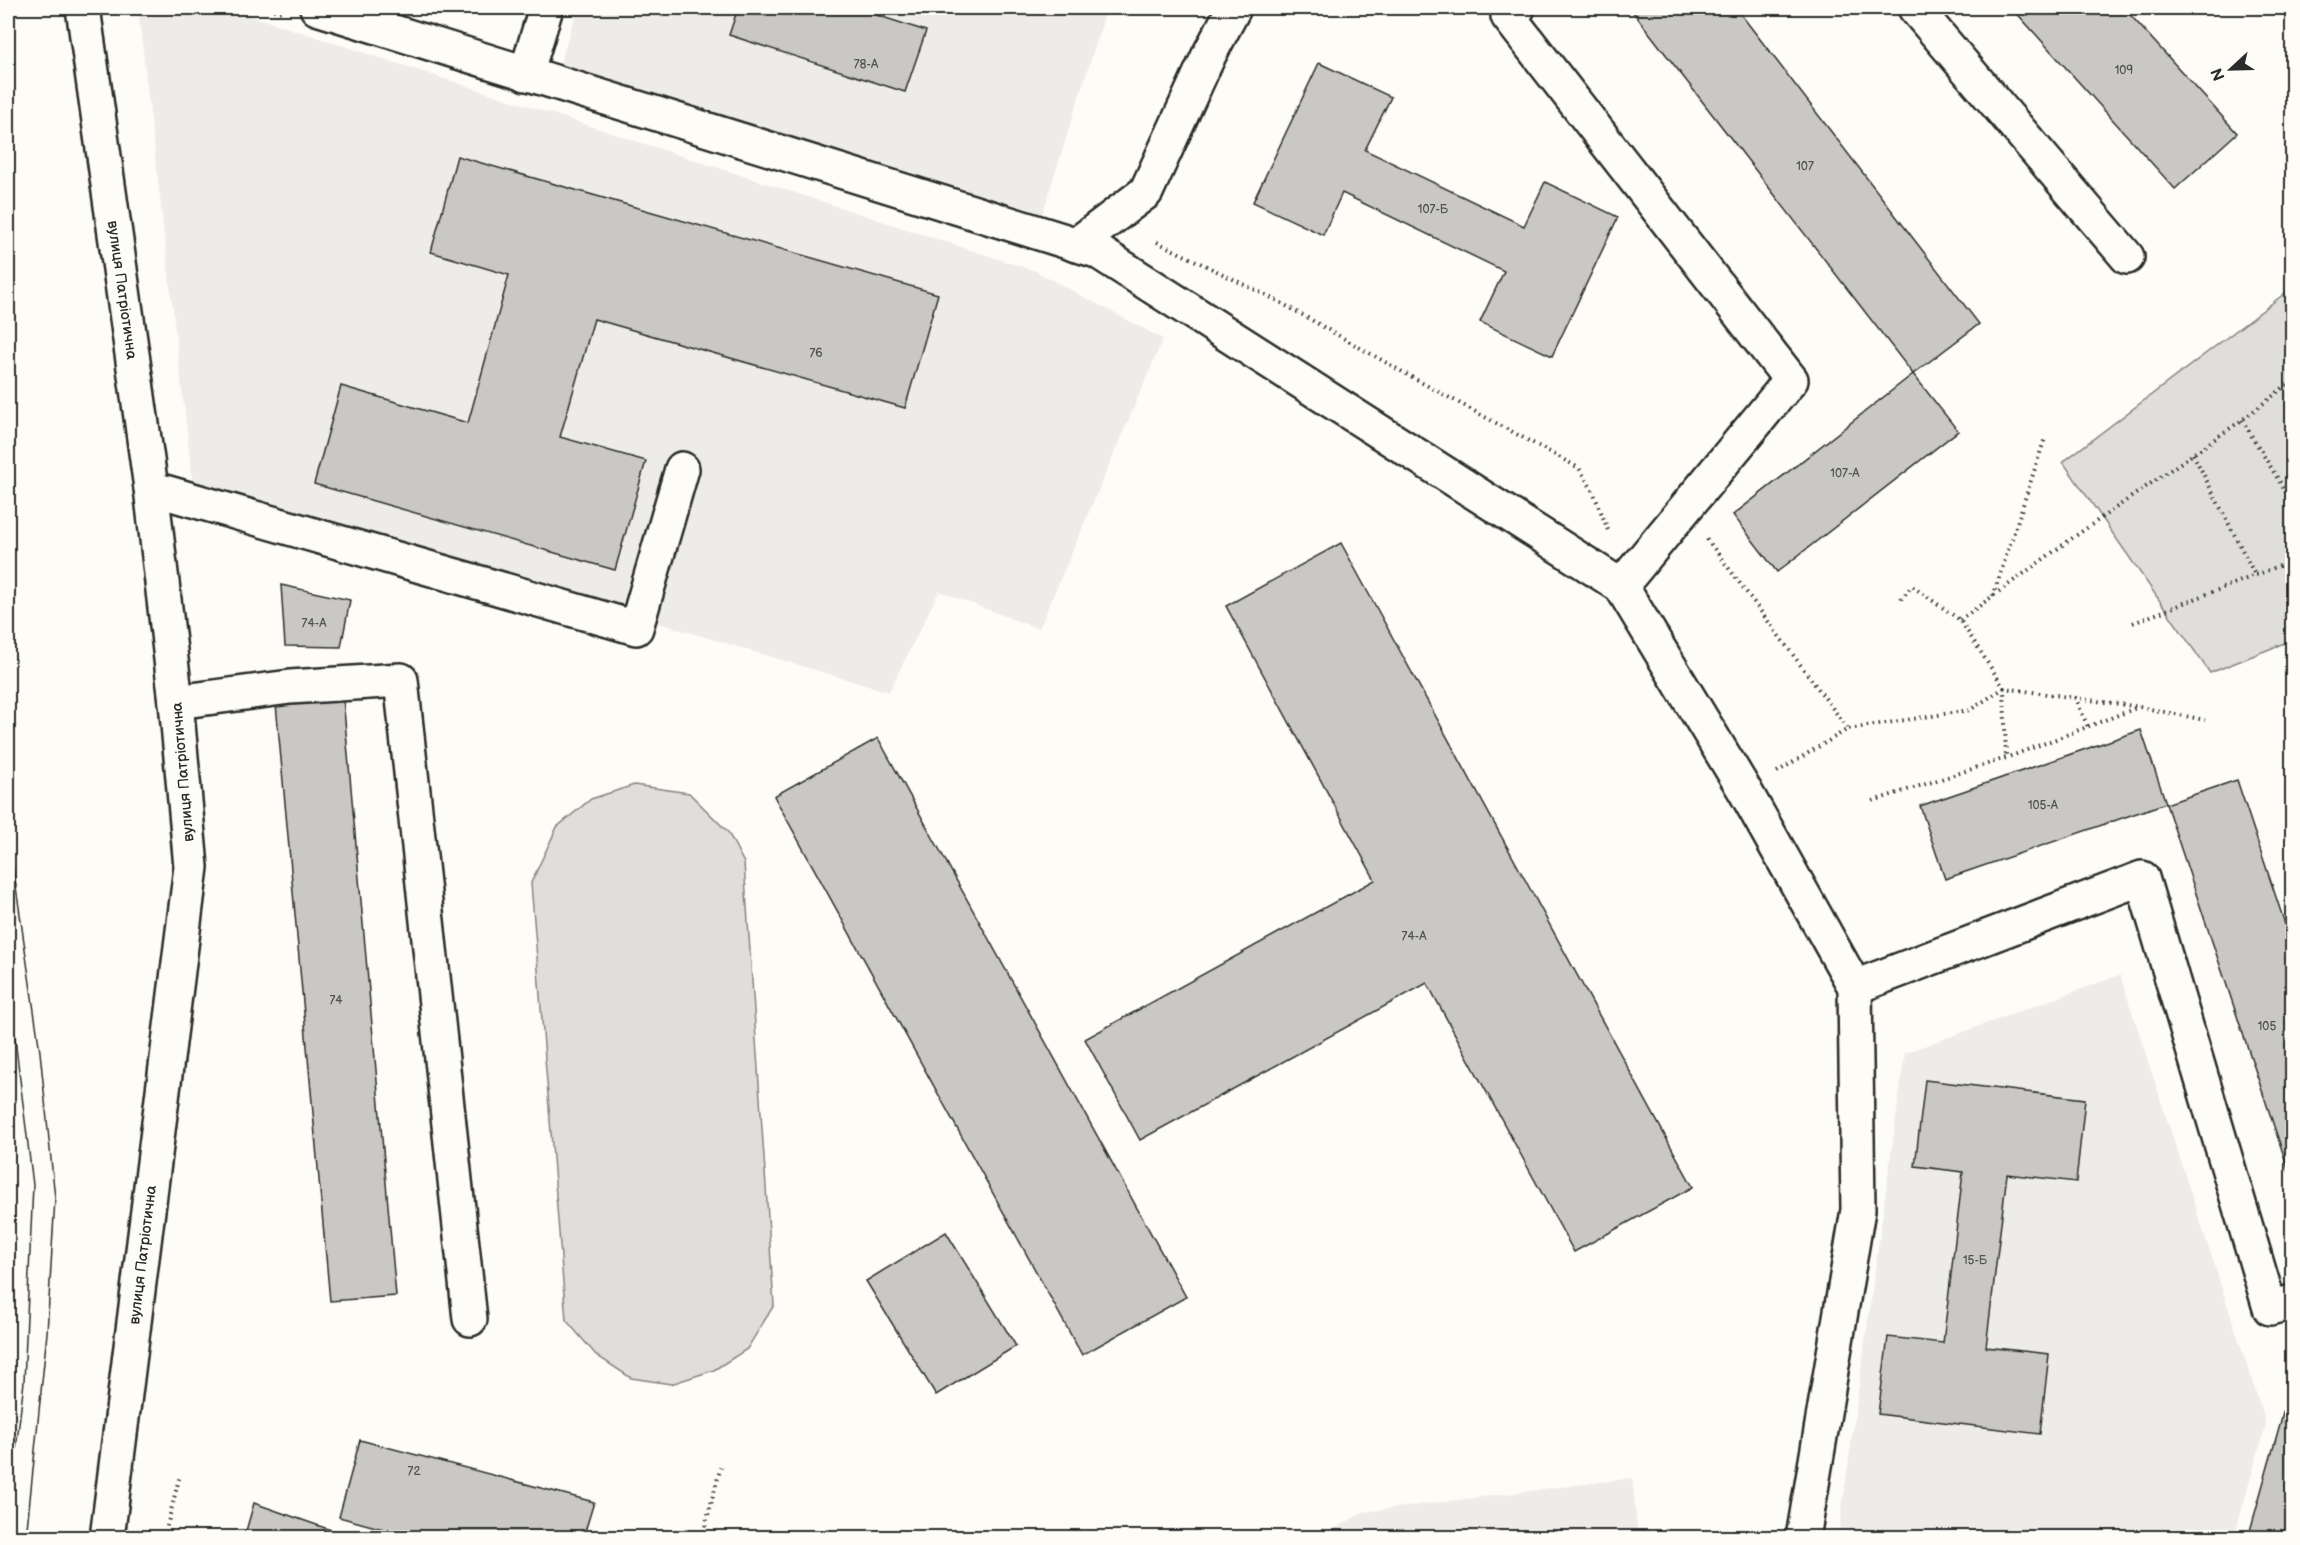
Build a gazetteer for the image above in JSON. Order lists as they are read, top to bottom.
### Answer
{
  "streets": {
    "street": ["вулиця Патріотична"]
  },
  "house_numbers": [
    "78-А",
    "109",
    "107",
    "107-Б",
    "76",
    "107-А",
    "74-А",
    "105-А",
    "74-А",
    "74",
    "105",
    "15-Б",
    "72"
  ],
  "north": "left"
}
